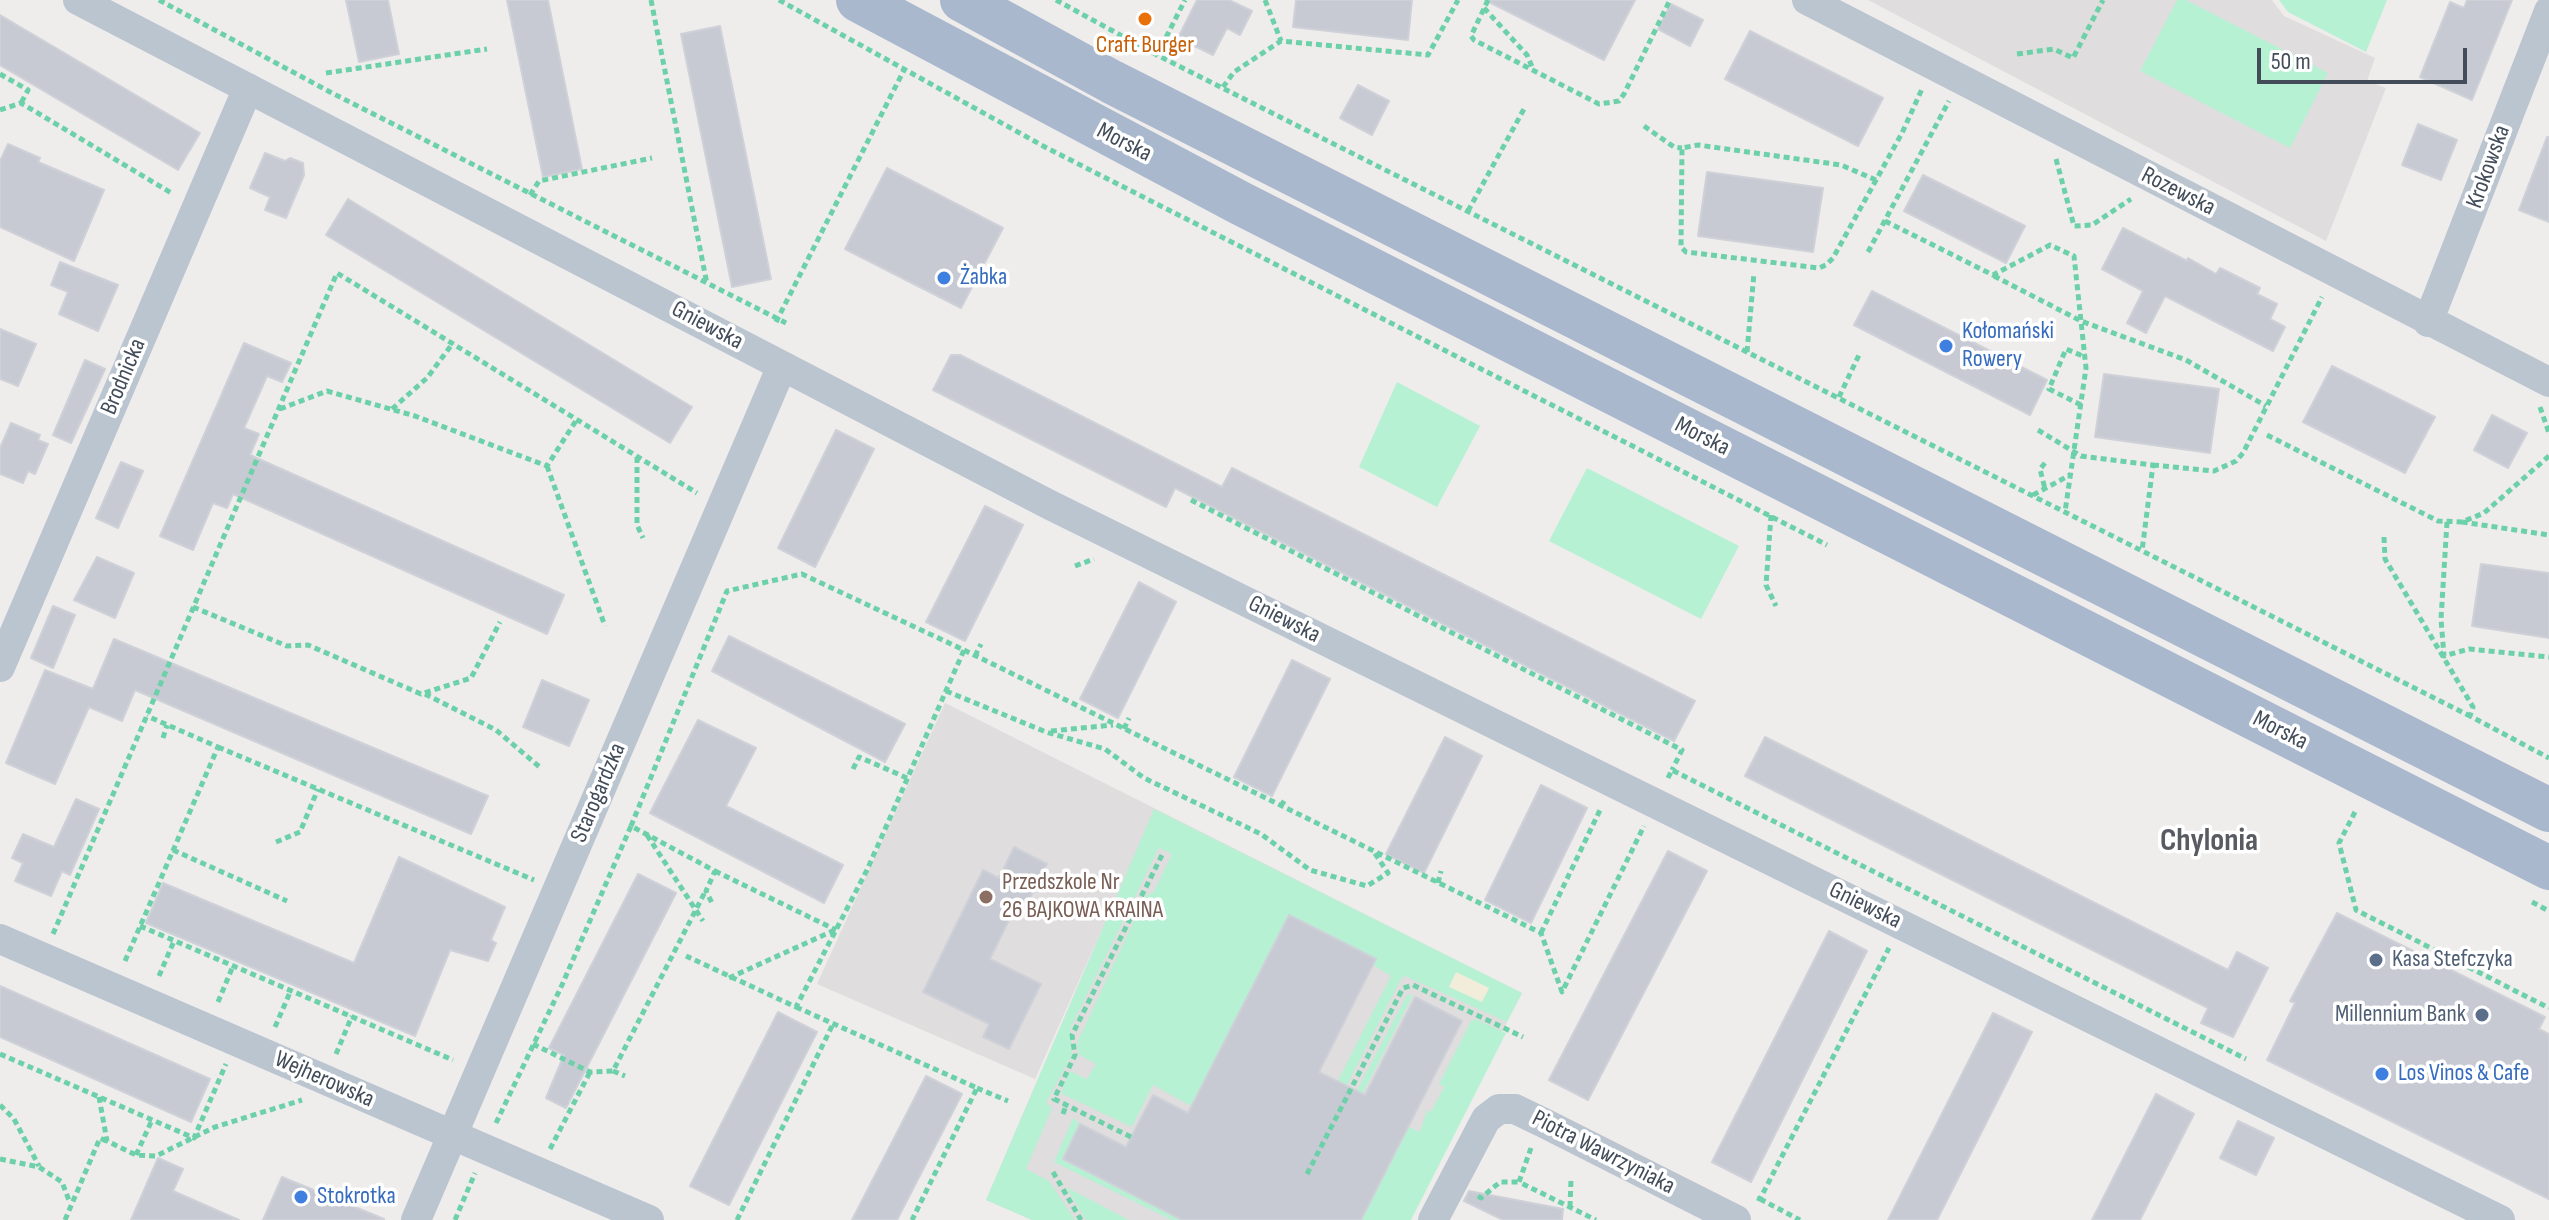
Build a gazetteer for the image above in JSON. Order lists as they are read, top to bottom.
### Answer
{
  "streets": {
    "main road": ["Morska"],
    "street": [
      "Krokowska",
      "Rozewska",
      "Gniewska",
      "Brodnicka",
      "Starogardzka",
      "Wejherowska",
      "Piotra Wawrzyniaka"
    ]
  },
  "crossings": [
    ["Krokowska", "Rozewska"],
    ["Gniewska", "Brodnicka"],
    ["Gniewska", "Starogardzka"],
    ["Starogardzka", "Wejherowska"]
  ],
  "districts": ["Chylonia"],
  "places": [
    "Craft Burger",
    "Żabka",
    "Kołomański Rowery",
    "Przedszkole Nr 26 BAJKOWA KRAINA",
    "Kasa Stefczyka",
    "Millennium Bank",
    "Los Vinos & Cafe",
    "Stokrotka"
  ],
  "scale_bar": "50 m"
}
